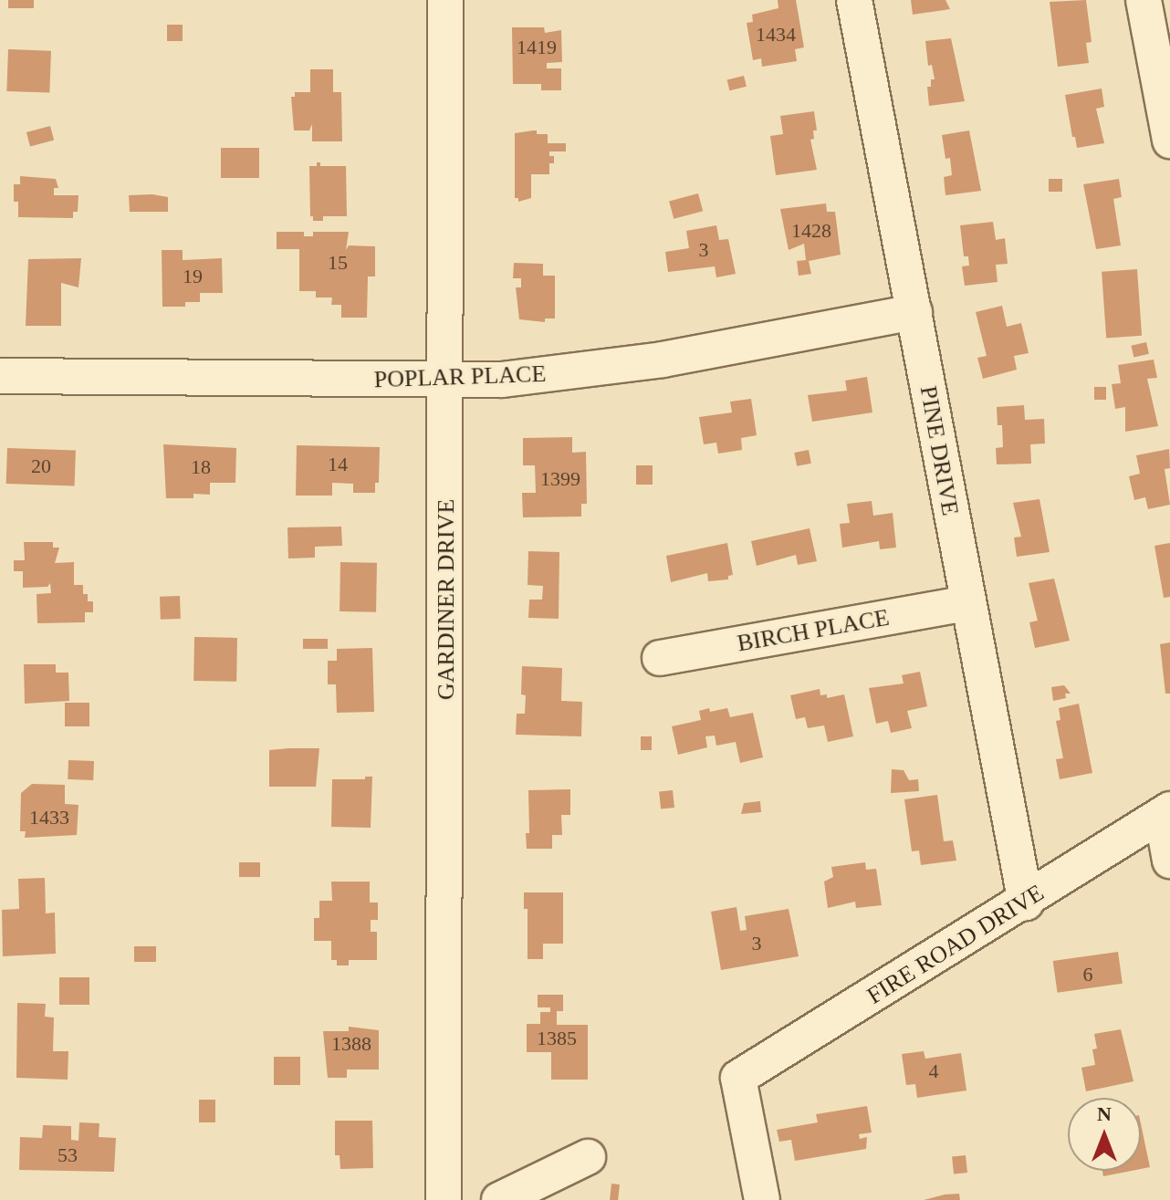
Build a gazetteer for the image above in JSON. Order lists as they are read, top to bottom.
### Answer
{
  "streets": {
    "street": [
      "POPLAR PLACE",
      "PINE DRIVE",
      "GARDINER DRIVE",
      "BIRCH PLACE",
      "FIRE ROAD DRIVE"
    ]
  },
  "crossings": [
    ["POPLAR PLACE", "PINE DRIVE"],
    ["POPLAR PLACE", "GARDINER DRIVE"],
    ["PINE DRIVE", "BIRCH PLACE"],
    ["PINE DRIVE", "FIRE ROAD DRIVE"]
  ],
  "house_numbers": [
    "1434",
    "1419",
    "1428",
    "3",
    "15",
    "19",
    "14",
    "20",
    "18",
    "1399",
    "1433",
    "3",
    "6",
    "1385",
    "1388",
    "4",
    "53"
  ],
  "north": "top"
}
